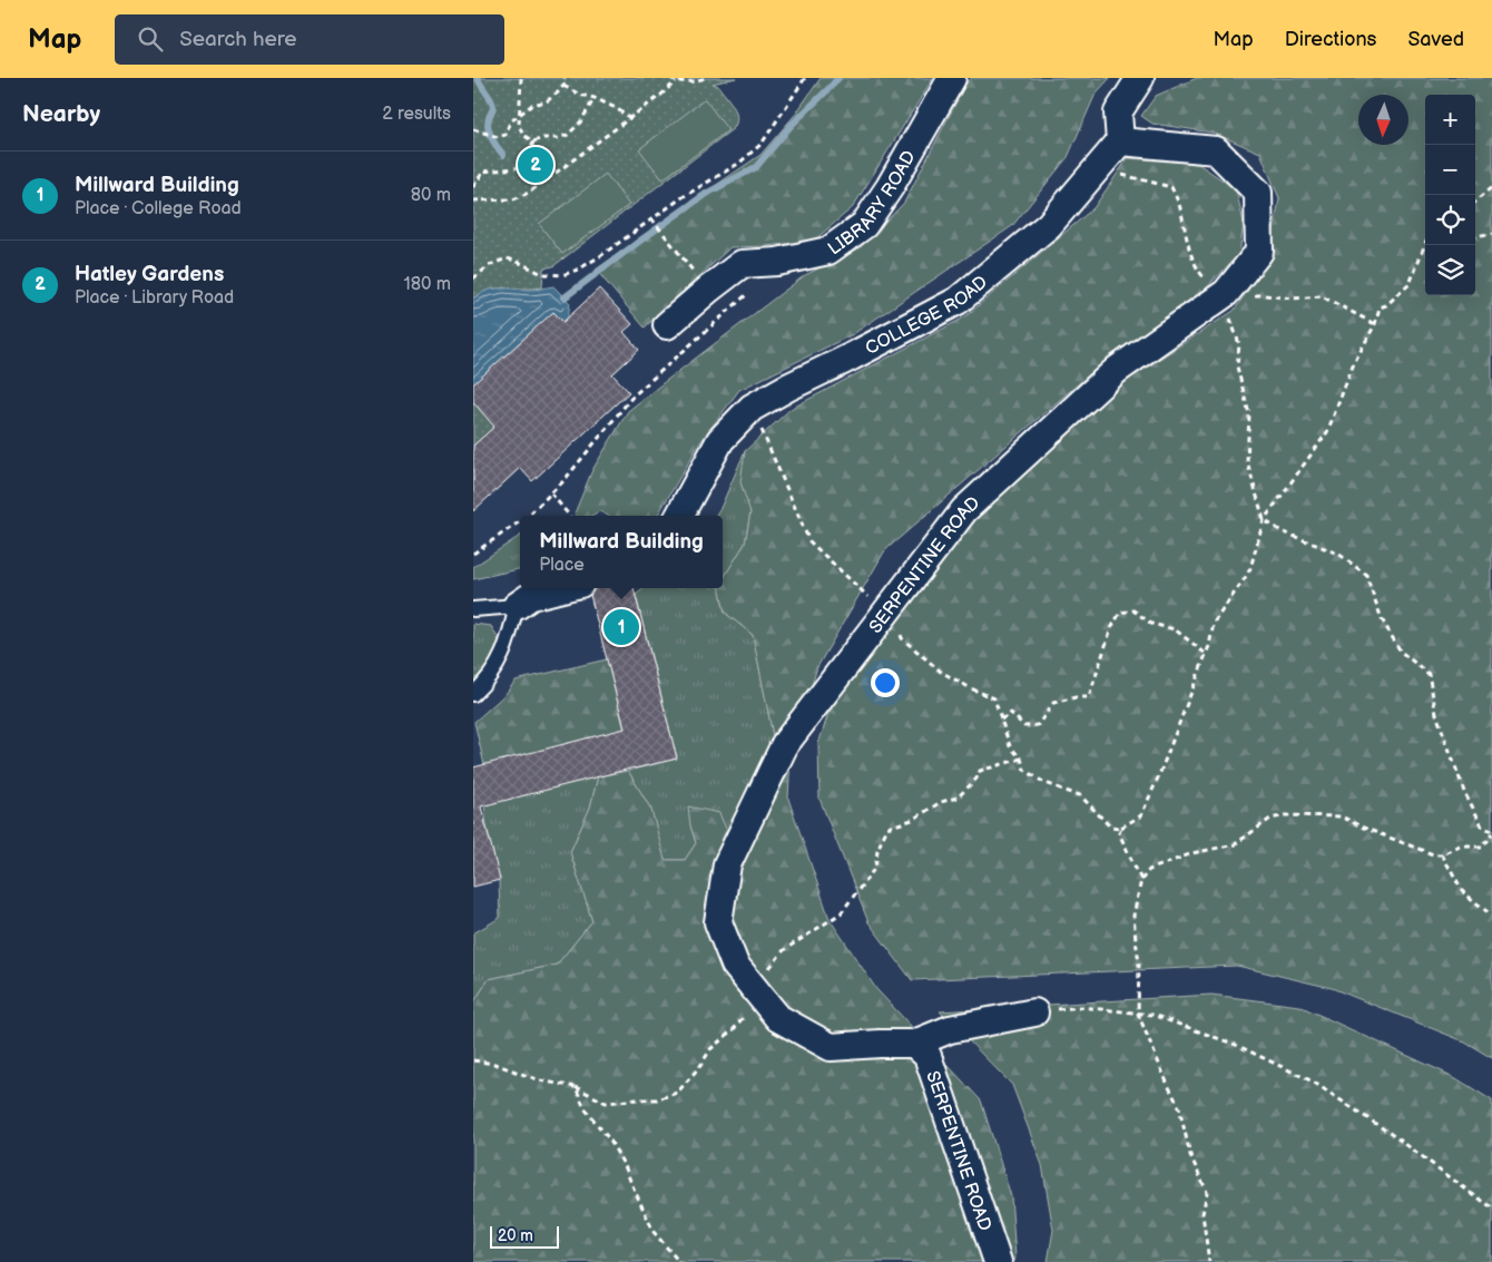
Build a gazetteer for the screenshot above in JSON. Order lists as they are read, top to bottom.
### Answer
{
  "streets": {
    "street": ["LIBRARY ROAD", "COLLEGE ROAD", "SERPENTINE ROAD"]
  },
  "crossings": [
    ["COLLEGE ROAD", "SERPENTINE ROAD"]
  ],
  "scale_bar": "20 m",
  "north": "bottom",
  "page": {
    "header": "Map",
    "search": "Search here",
    "nav": ["Map", "Directions", "Saved"],
    "heading": ["Nearby", "2 results"],
    "map_buttons": ["+", "−"],
    "pins": ["2", "1"],
    "list": [
      {
        "mark": "1",
        "name": "Millward Building",
        "note": "Place · College Road",
        "value": "80 m"
      },
      {
        "mark": "2",
        "name": "Hatley Gardens",
        "note": "Place · Library Road",
        "value": "180 m"
      }
    ],
    "popup": ["Millward Building", "Place"],
    "scale": "20 m"
  }
}
